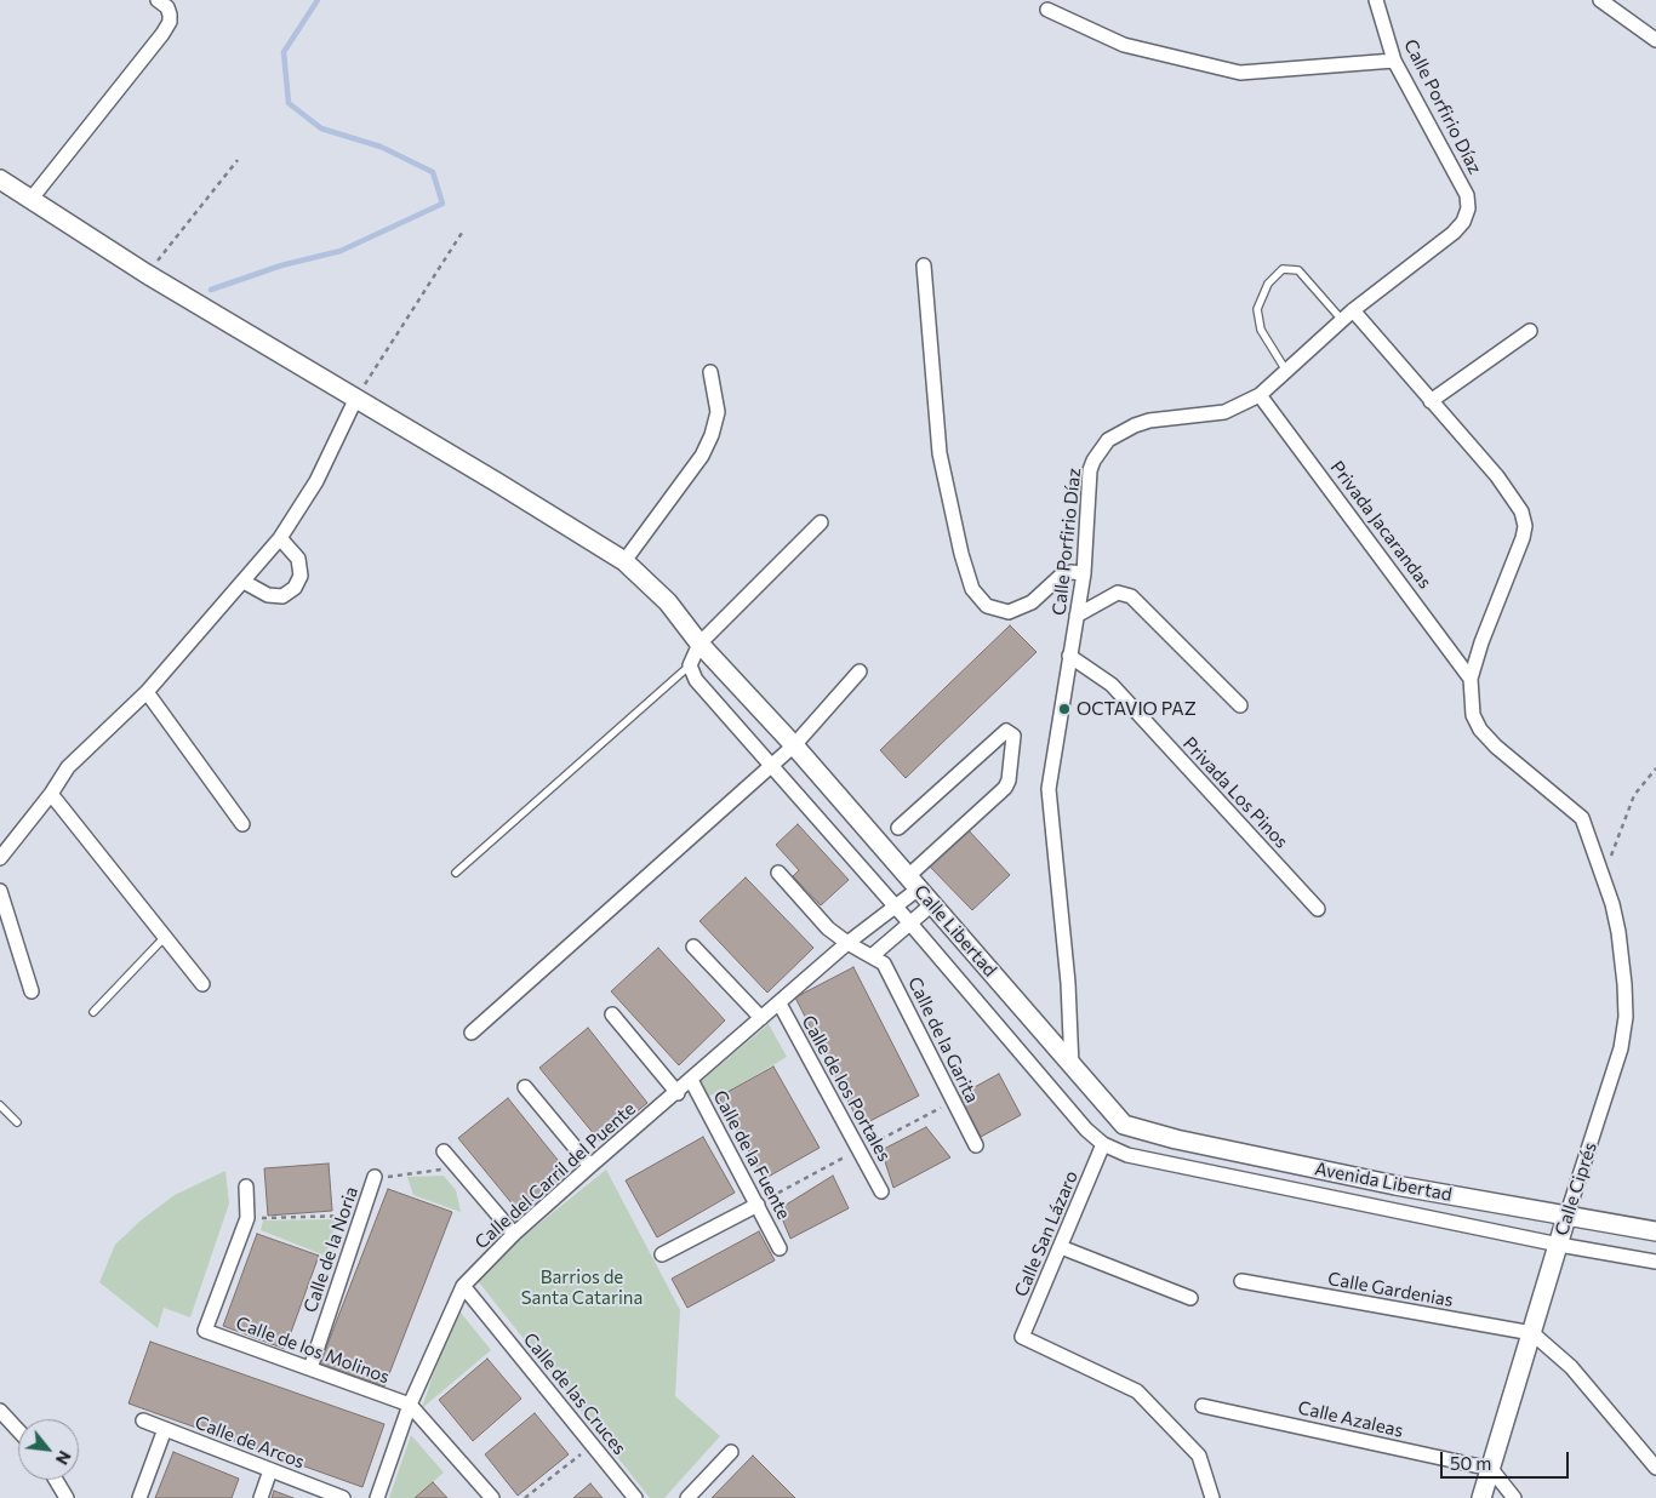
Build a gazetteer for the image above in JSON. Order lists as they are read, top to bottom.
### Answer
{
  "streets": {
    "main road": ["Calle Libertad", "Avenida Libertad", "Calle Ciprés"],
    "street": [
      "Calle Porfirio Díaz",
      "Privada Jacarandas",
      "Privada Los Pinos",
      "Calle de la Garita",
      "Calle de los Portales",
      "Calle de la Fuente",
      "Calle del Carril del Puente",
      "Calle San Lázaro",
      "Calle de la Noria",
      "Calle Gardenias",
      "Calle de los Molinos",
      "Calle de las Cruces",
      "Calle Azaleas",
      "Calle de Arcos"
    ]
  },
  "crossings": [
    ["Calle Porfirio Díaz", "Privada Jacarandas"],
    ["Calle Porfirio Díaz", "Privada Los Pinos"],
    ["Calle Porfirio Díaz", "Calle Libertad"],
    ["Calle Porfirio Díaz", "Calle Ciprés"],
    ["Privada Jacarandas", "Calle Ciprés"],
    ["Calle Libertad", "Calle del Carril del Puente"],
    ["Calle Libertad", "Avenida Libertad"],
    ["Calle de los Portales", "Calle del Carril del Puente"],
    ["Calle de la Fuente", "Calle del Carril del Puente"],
    ["Calle del Carril del Puente", "Calle de los Molinos"],
    ["Calle del Carril del Puente", "Calle de las Cruces"],
    ["Avenida Libertad", "Calle Ciprés"],
    ["Calle Ciprés", "Calle Gardenias"],
    ["Calle Ciprés", "Calle Azaleas"],
    ["Calle de la Noria", "Calle de los Molinos"]
  ],
  "parks": ["Barrios de Santa Catarina"],
  "places": ["OCTAVIO PAZ"],
  "scale_bar": "50 m",
  "north": "bottom right"
}
